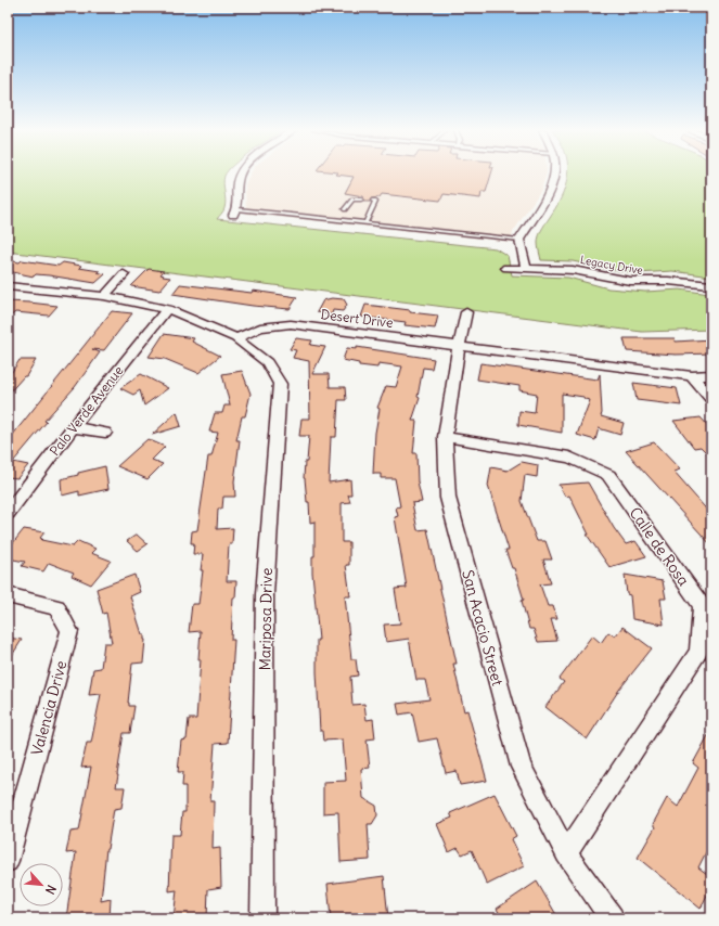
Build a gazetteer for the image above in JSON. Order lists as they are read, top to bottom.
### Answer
{
  "streets": {
    "street": [
      "Legacy Drive",
      "Desert Drive",
      "Palo Verde Avenue",
      "Calle de Rosa",
      "Mariposa Drive",
      "San Acacio Street",
      "Valencia Drive"
    ]
  },
  "crossings": [
    ["Desert Drive", "Mariposa Drive"],
    ["Desert Drive", "San Acacio Street"],
    ["Calle de Rosa", "San Acacio Street"]
  ],
  "north": "bottom right"
}
